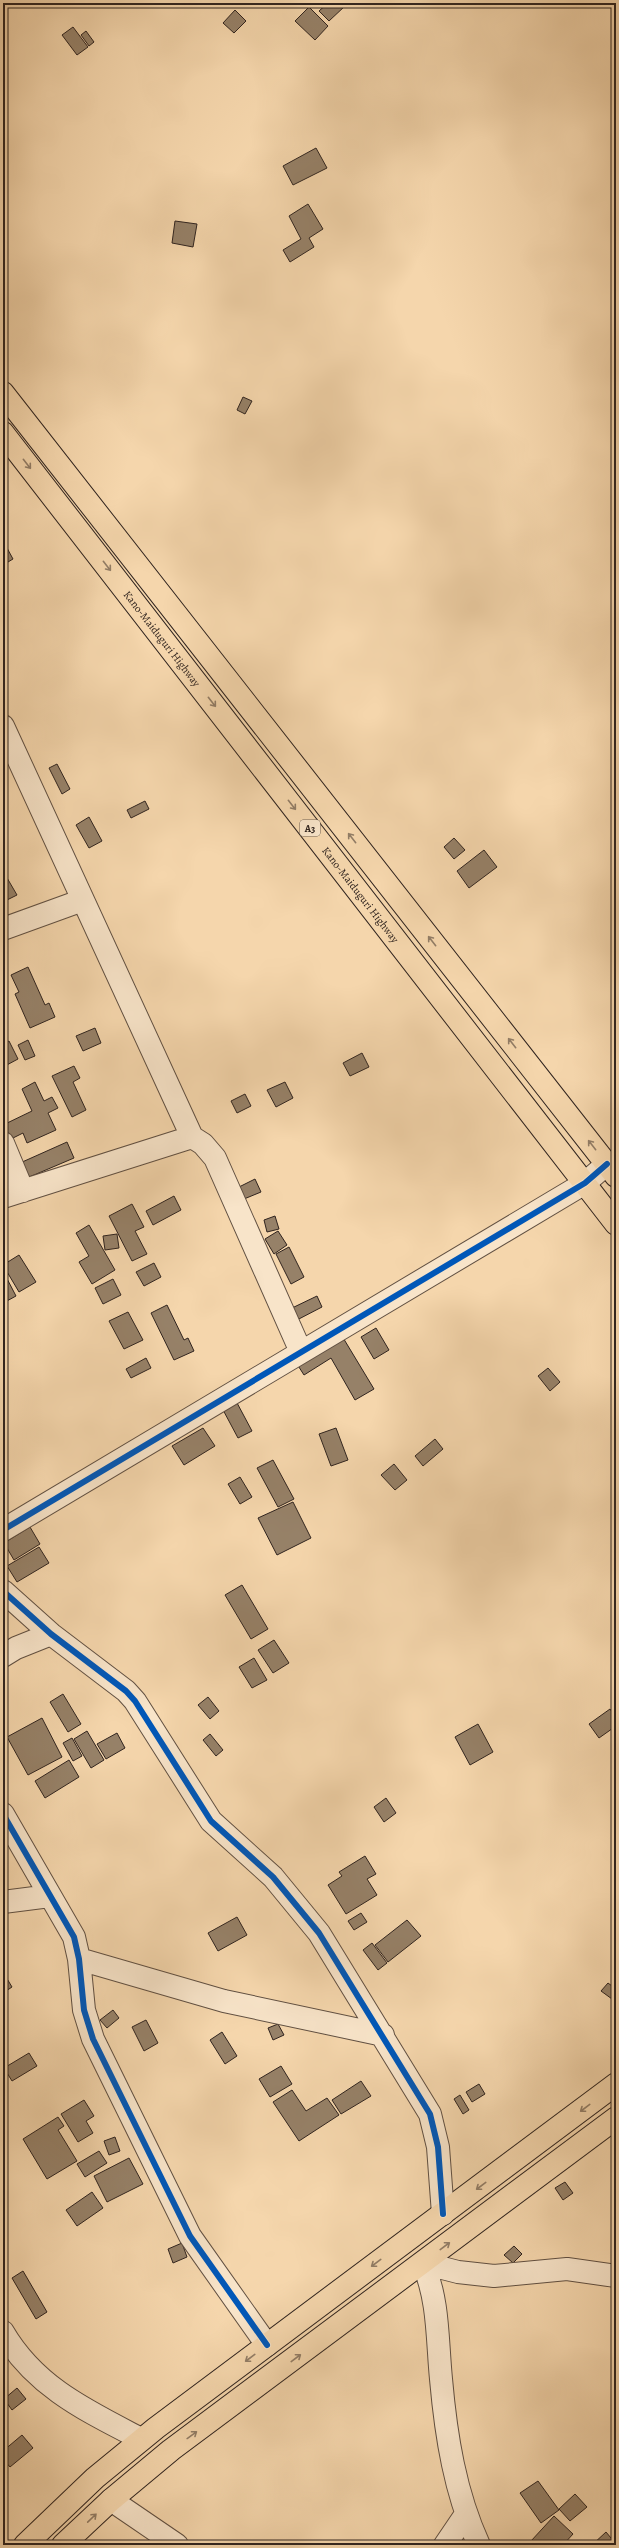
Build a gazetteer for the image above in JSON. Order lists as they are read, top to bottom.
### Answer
{
  "streets": {
    "main road": ["Kano-Maiduguri Highway", "A3"]
  }
}
